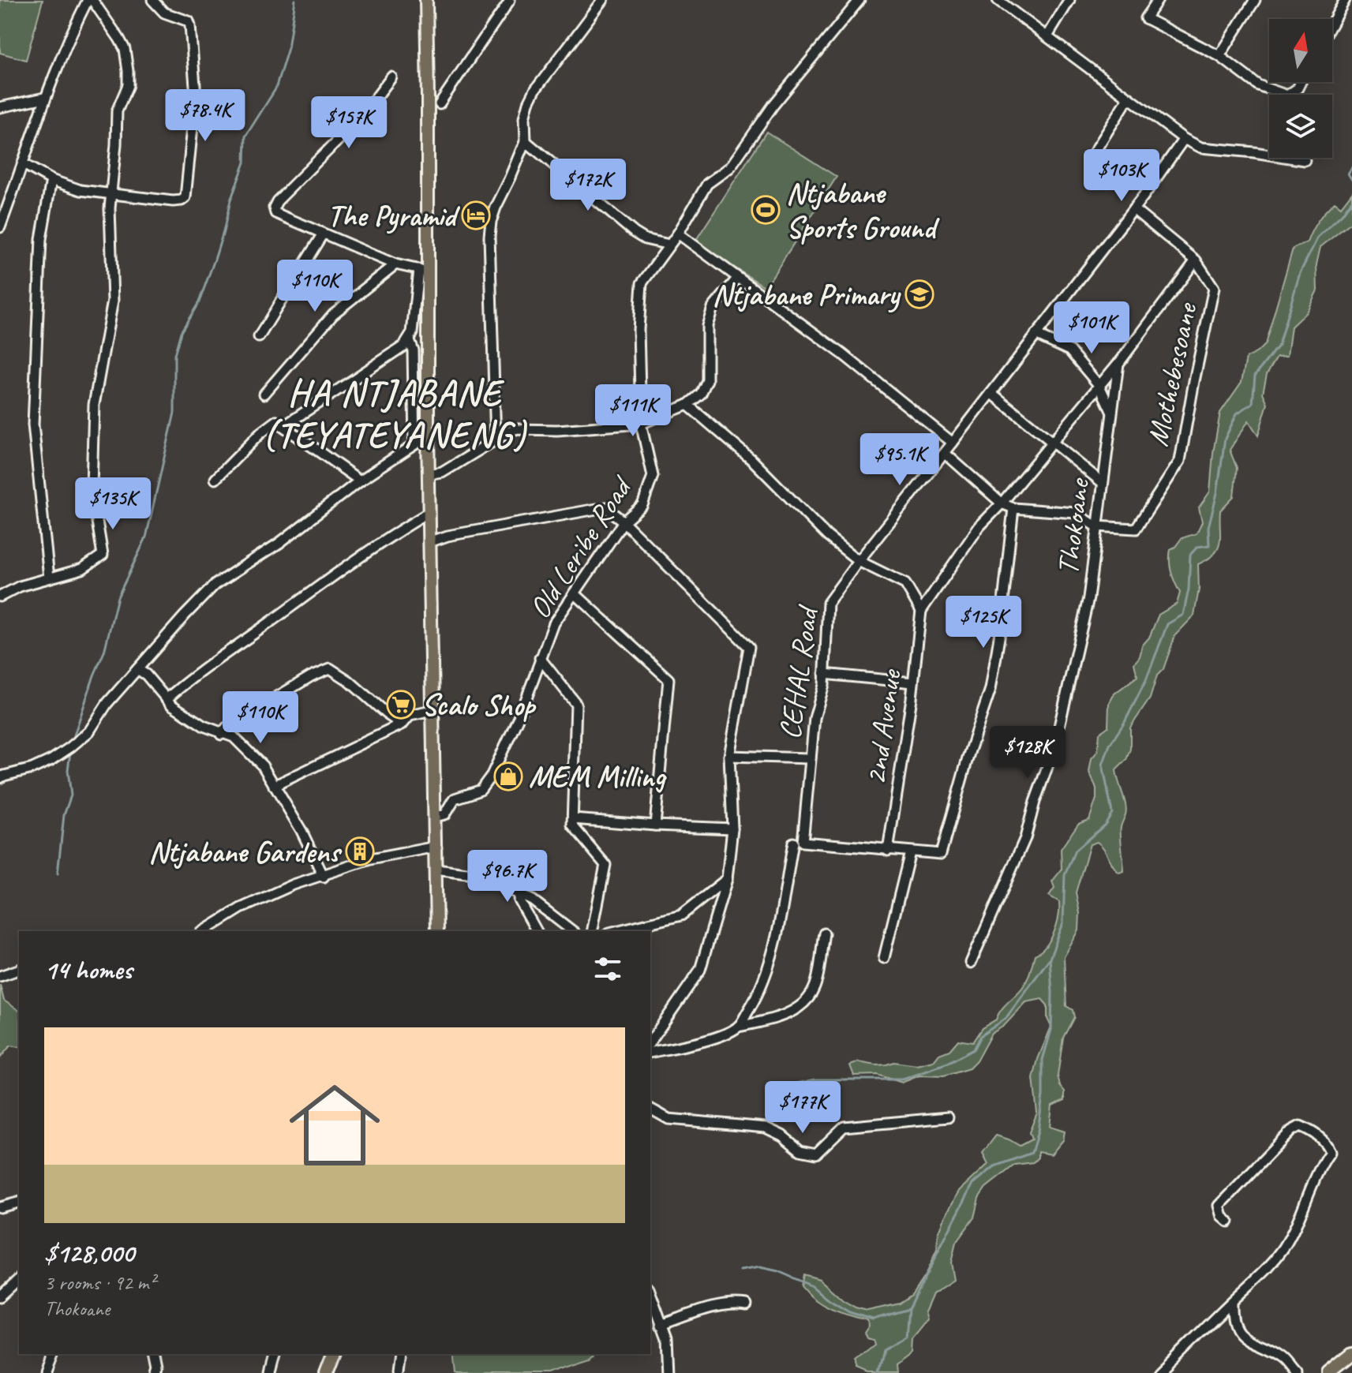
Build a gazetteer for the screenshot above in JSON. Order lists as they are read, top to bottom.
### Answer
{
  "streets": {
    "street": [
      "Mothebesoane",
      "Thokoane",
      "Old Leribe Road",
      "CEHAL Road",
      "2nd Avenue"
    ]
  },
  "crossings": [
    ["Mothebesoane", "Thokoane"],
    ["Thokoane", "2nd Avenue"]
  ],
  "districts": ["HA NTJABANE (TEYATEYANENG)"],
  "places": {
    "sports": ["Ntjabane Sports Ground"],
    "hotel": ["The Pyramid"],
    "school or university": ["Ntjabane Primary"],
    "supermarket": ["Scalo Shop"],
    "shop": ["MEM Milling"],
    "building": ["Ntjabane Gardens"]
  },
  "north": "top",
  "page": {
    "price": [
      "$78.4K",
      "$157K",
      "$103K",
      "$172K",
      "$110K",
      "$101K",
      "$111K",
      "$95.1K",
      "$135K",
      "$125K",
      "$110K",
      "$128K",
      "$96.7K",
      "$177K"
    ],
    "heading": "14 homes",
    "list": [
      {
        "name": "$128,000",
        "note": "3 rooms · 92 m² · Thokoane"
      }
    ]
  }
}
